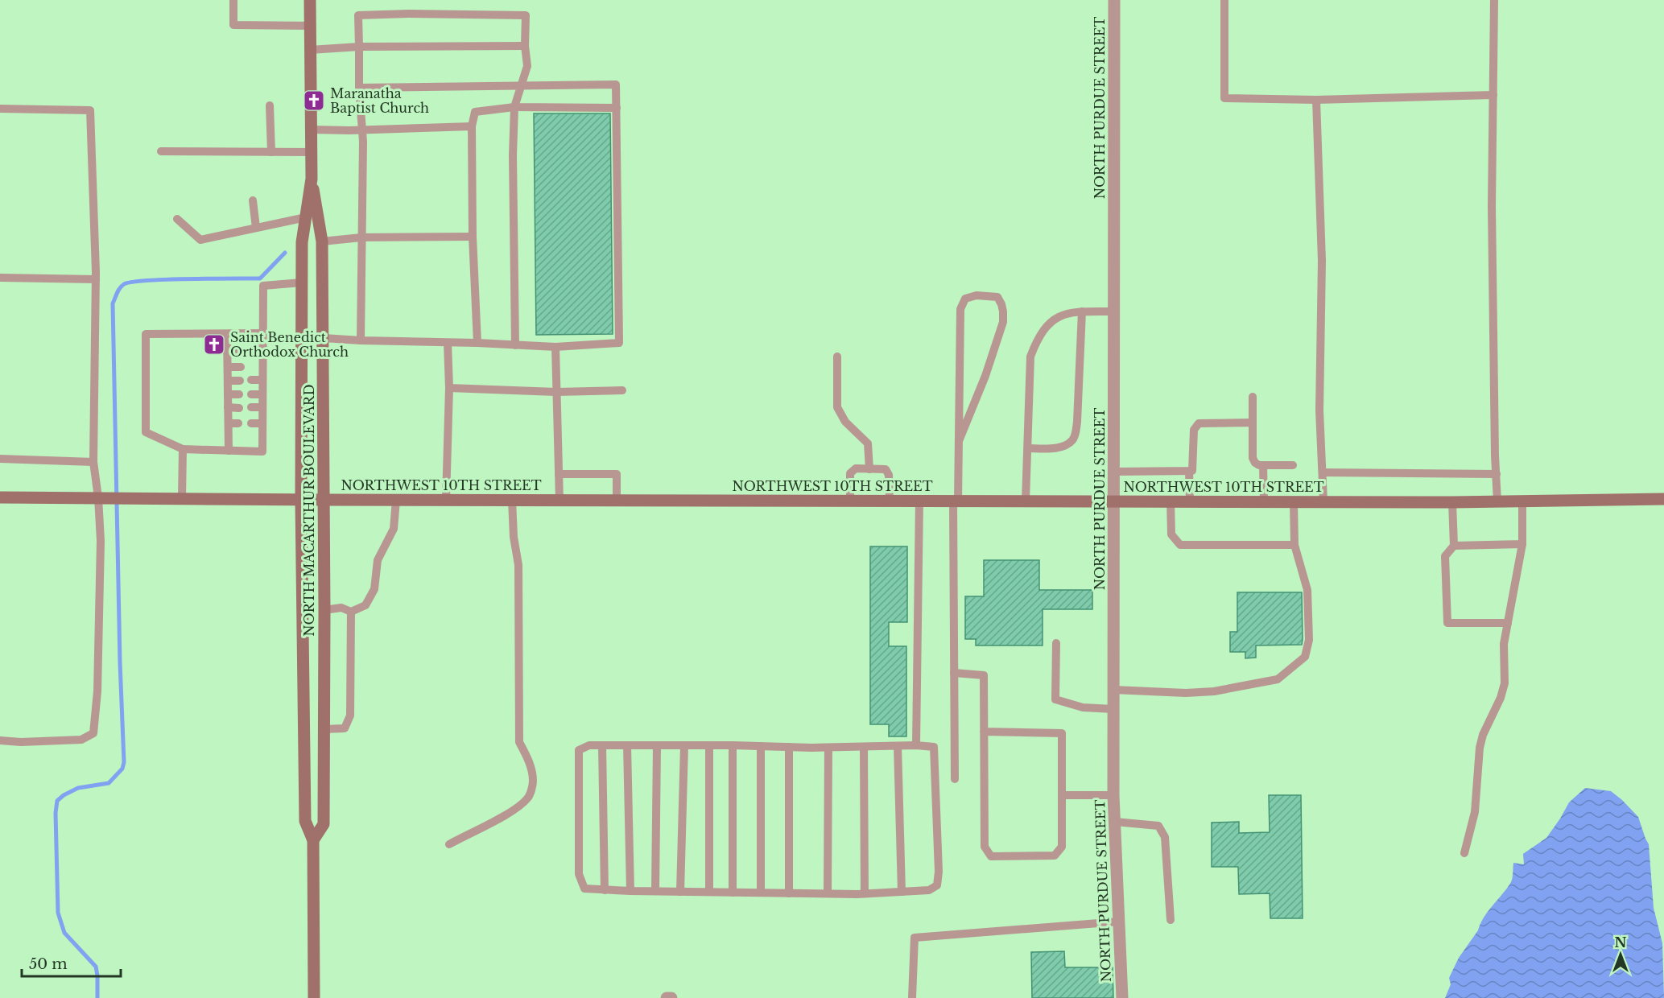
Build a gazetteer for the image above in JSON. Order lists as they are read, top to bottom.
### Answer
{
  "streets": {
    "main road": ["NORTHWEST 10TH STREET", "NORTH MACARTHUR BOULEVARD"],
    "street": ["NORTH PURDUE STREET"]
  },
  "crossings": [
    ["NORTH PURDUE STREET", "NORTHWEST 10TH STREET"],
    ["NORTHWEST 10TH STREET", "NORTH MACARTHUR BOULEVARD"]
  ],
  "places": {
    "church": ["Maranatha Baptist Church", "Saint Benedict Orthodox Church"]
  },
  "scale_bar": "50 m",
  "north": "top"
}
